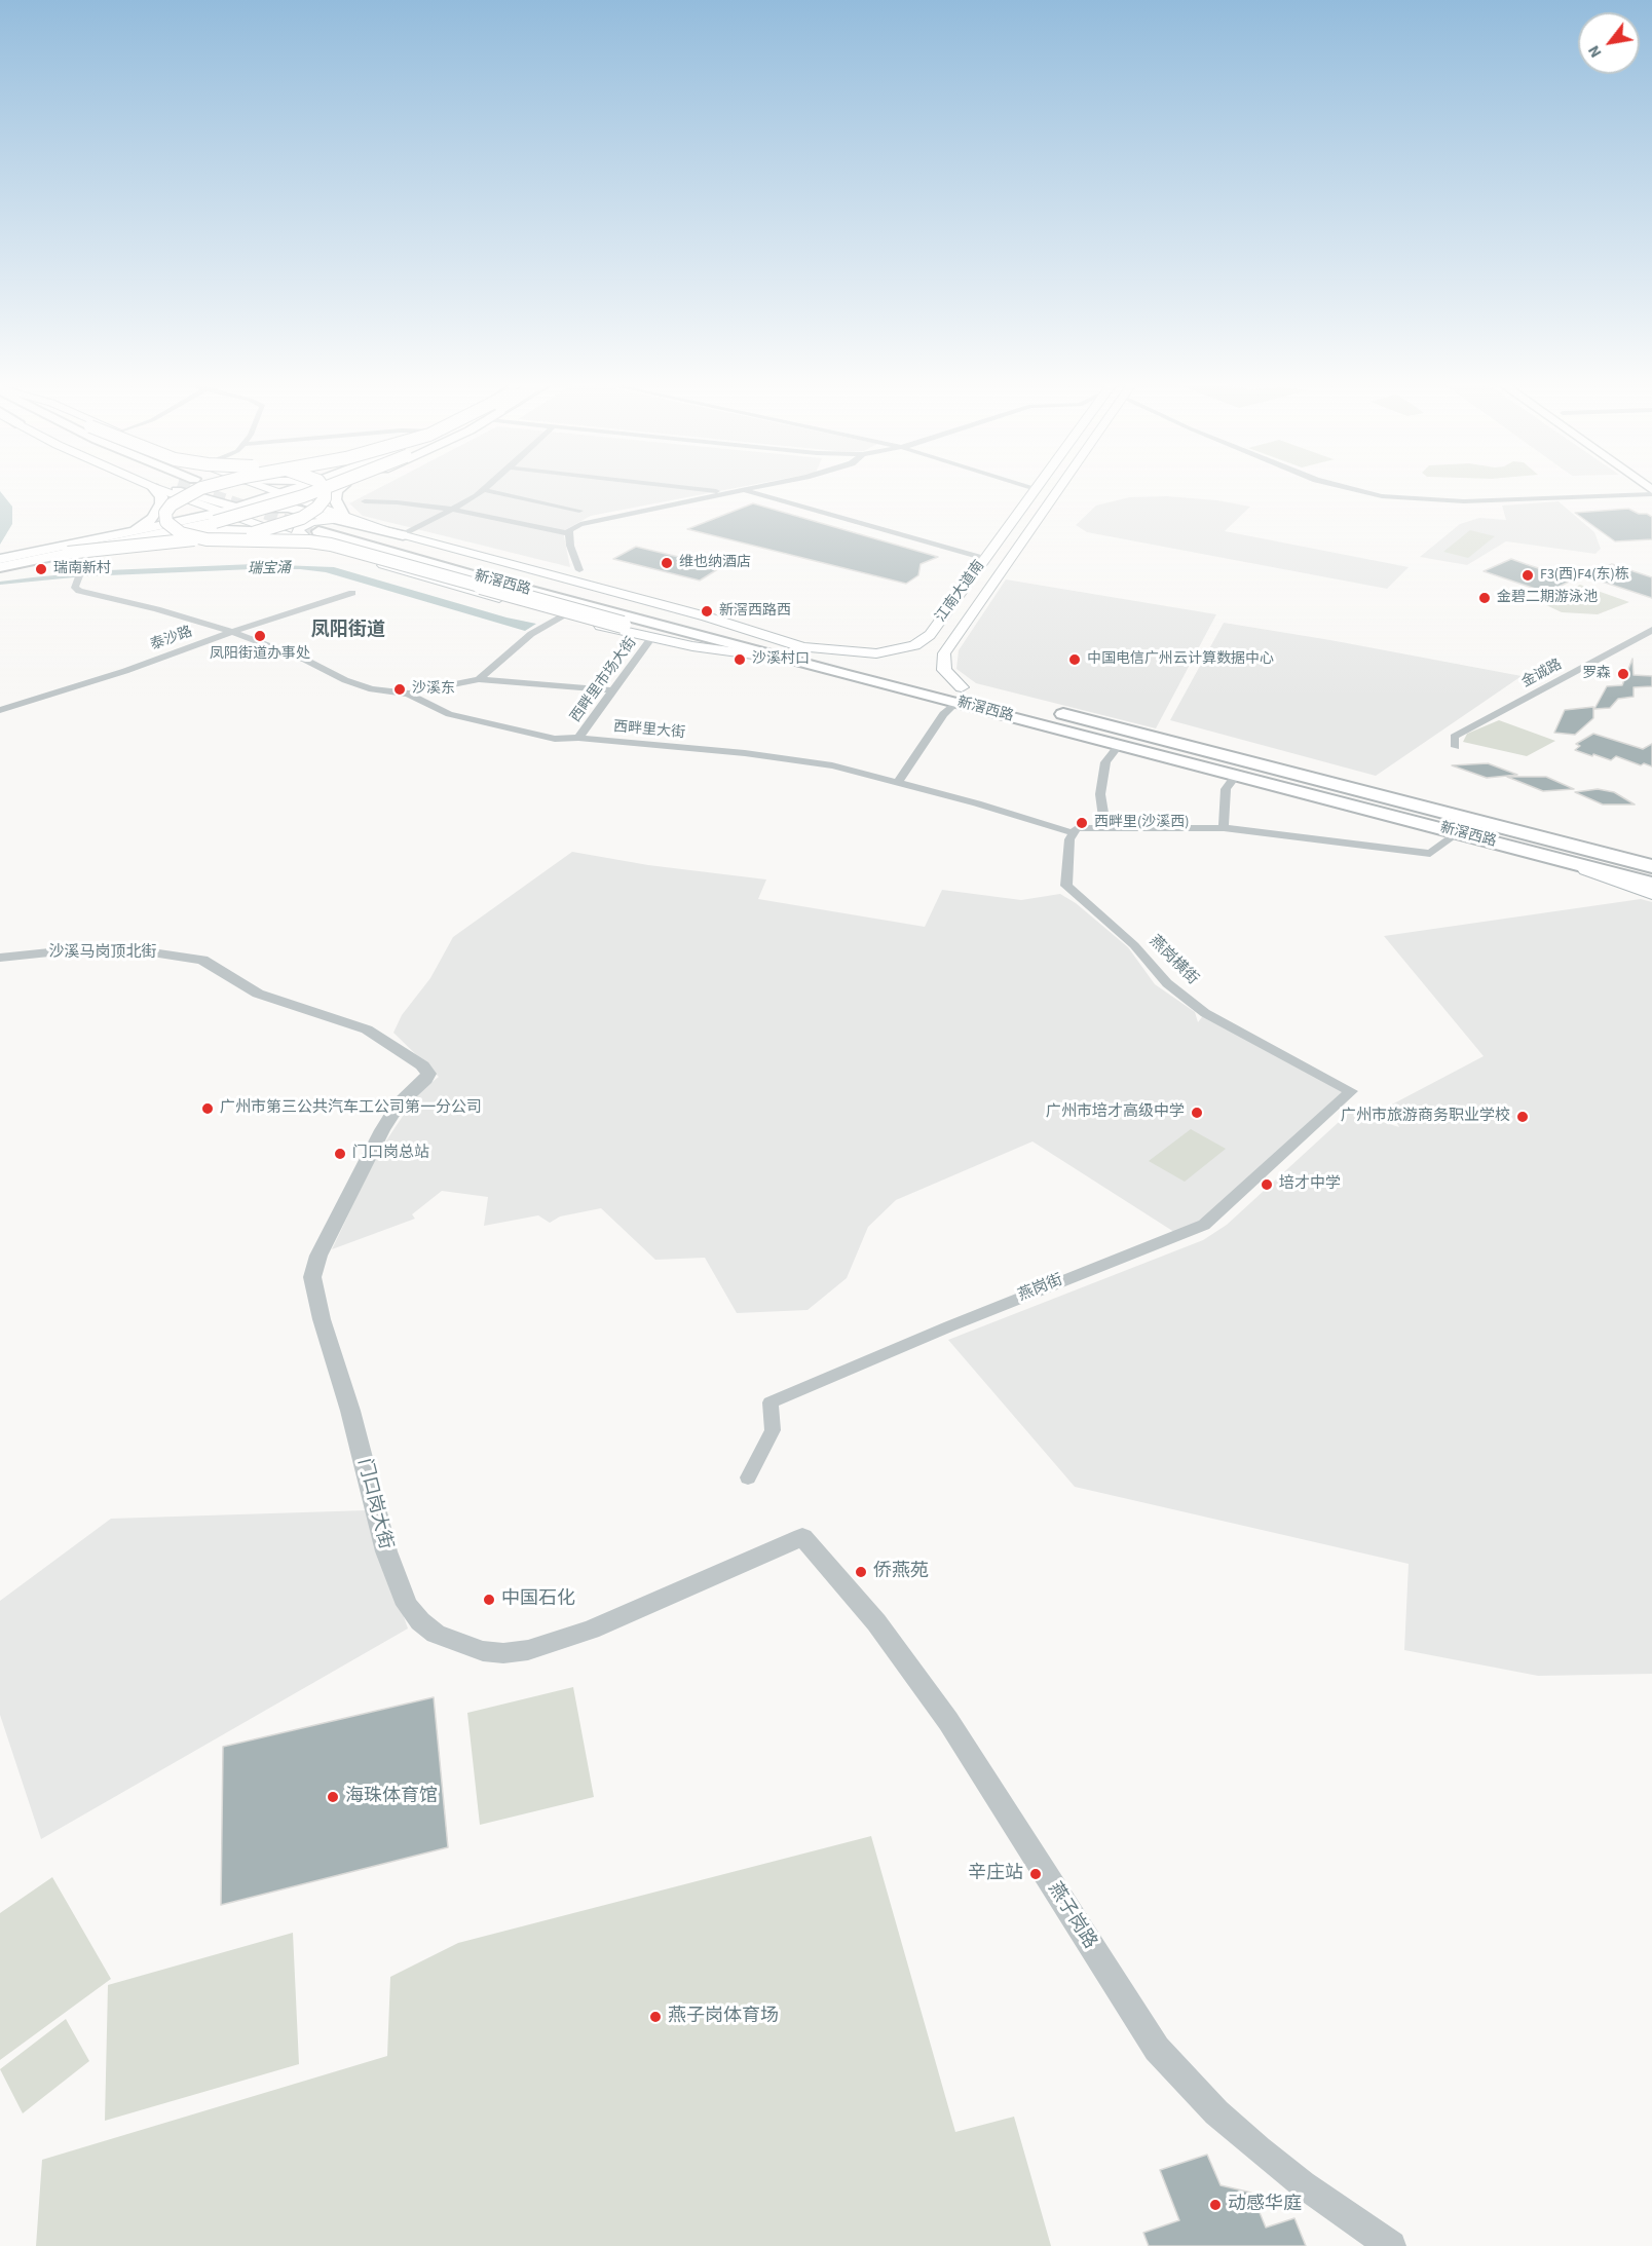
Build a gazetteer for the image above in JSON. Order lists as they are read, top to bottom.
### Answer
{
  "streets": {
    "highway": ["新滘西路"],
    "main road": ["江南大道南"],
    "street": [
      "泰沙路",
      "金诚路",
      "西畔里市场大街",
      "西畔里大街",
      "沙溪马岗顶北街",
      "燕岗横街",
      "燕岗街",
      "门口岗大街",
      "燕子岗路"
    ]
  },
  "crossings": [
    ["新滘西路", "江南大道南"],
    ["新滘西路", "西畔里大街"],
    ["泰沙路", "西畔里大街"],
    ["西畔里市场大街", "西畔里大街"],
    ["西畔里大街", "燕岗横街"],
    ["沙溪马岗顶北街", "门口岗大街"],
    ["燕岗横街", "燕岗街"],
    ["门口岗大街", "燕子岗路"]
  ],
  "districts": ["凤阳街道"],
  "water": ["瑞宝涌"],
  "places": [
    "维也纳酒店",
    "瑞南新村",
    "F3(西)F4(东)栋",
    "金碧二期游泳池",
    "新滘西路西",
    "凤阳街道办事处",
    "沙溪村口",
    "中国电信广州云计算数据中心",
    "罗森",
    "沙溪东",
    "西畔里(沙溪西)",
    "广州市第三公共汽车工公司第一分公司",
    "广州市培才高级中学",
    "广州市旅游商务职业学校",
    "门口岗总站",
    "培才中学",
    "侨燕苑",
    "中国石化",
    "海珠体育馆",
    "辛庄站",
    "燕子岗体育场",
    "动感华庭"
  ],
  "north": "bottom left"
}
